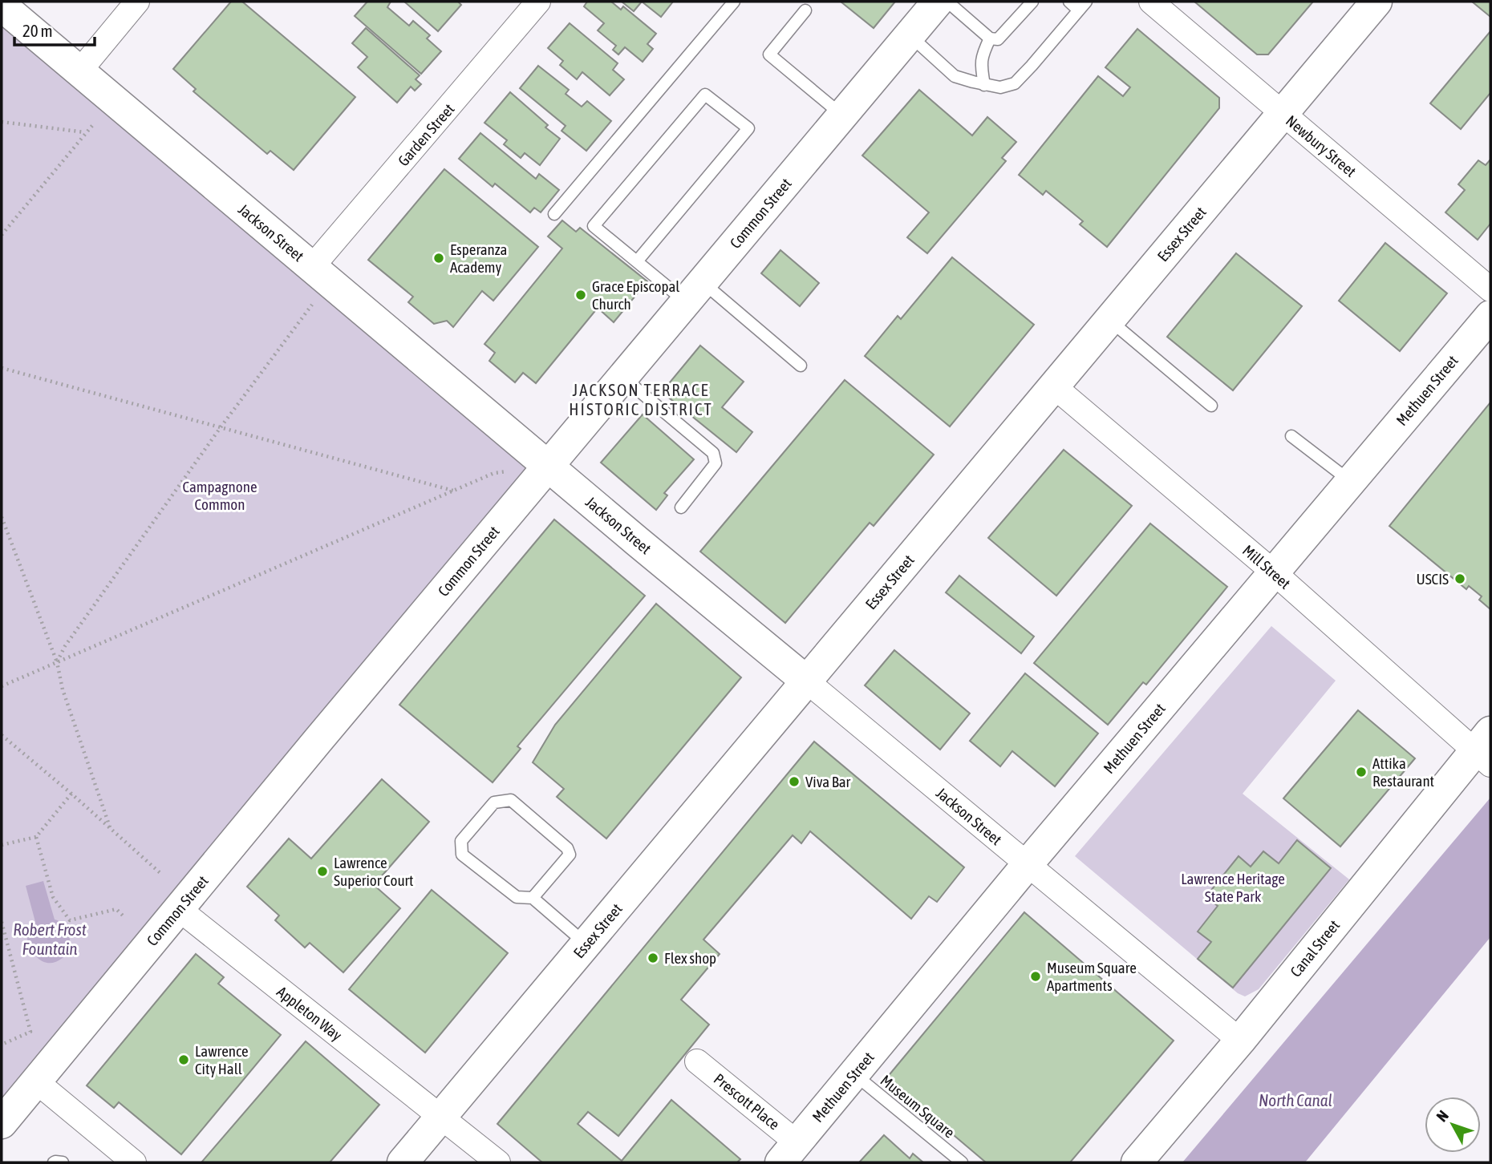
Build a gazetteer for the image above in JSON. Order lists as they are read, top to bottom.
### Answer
{
  "streets": {
    "main road": [
      "Common Street",
      "Jackson Street",
      "Essex Street",
      "Methuen Street",
      "Canal Street"
    ],
    "street": [
      "Garden Street",
      "Newbury Street",
      "Mill Street",
      "Appleton Way",
      "Prescott Place"
    ],
    "lane": ["Museum Square"]
  },
  "crossings": [
    ["Garden Street", "Jackson Street"],
    ["Newbury Street", "Essex Street"],
    ["Common Street", "Jackson Street"],
    ["Common Street", "Appleton Way"],
    ["Jackson Street", "Essex Street"],
    ["Jackson Street", "Methuen Street"],
    ["Jackson Street", "Canal Street"],
    ["Essex Street", "Mill Street"],
    ["Essex Street", "Appleton Way"],
    ["Methuen Street", "Mill Street"],
    ["Methuen Street", "Prescott Place"],
    ["Methuen Street", "Museum Square"],
    ["Mill Street", "Canal Street"]
  ],
  "districts": ["JACKSON TERRACE HISTORIC DISTRICT"],
  "water": ["Robert Frost Fountain", "North Canal"],
  "parks": ["Campagnone Common", "Lawrence Heritage State Park"],
  "places": [
    "Esperanza Academy",
    "Grace Episcopal Church",
    "USCIS",
    "Attika Restaurant",
    "Viva Bar",
    "Lawrence Superior Court",
    "Flex shop",
    "Museum Square Apartments",
    "Lawrence City Hall"
  ],
  "scale_bar": "20 m",
  "north": "top left"
}
